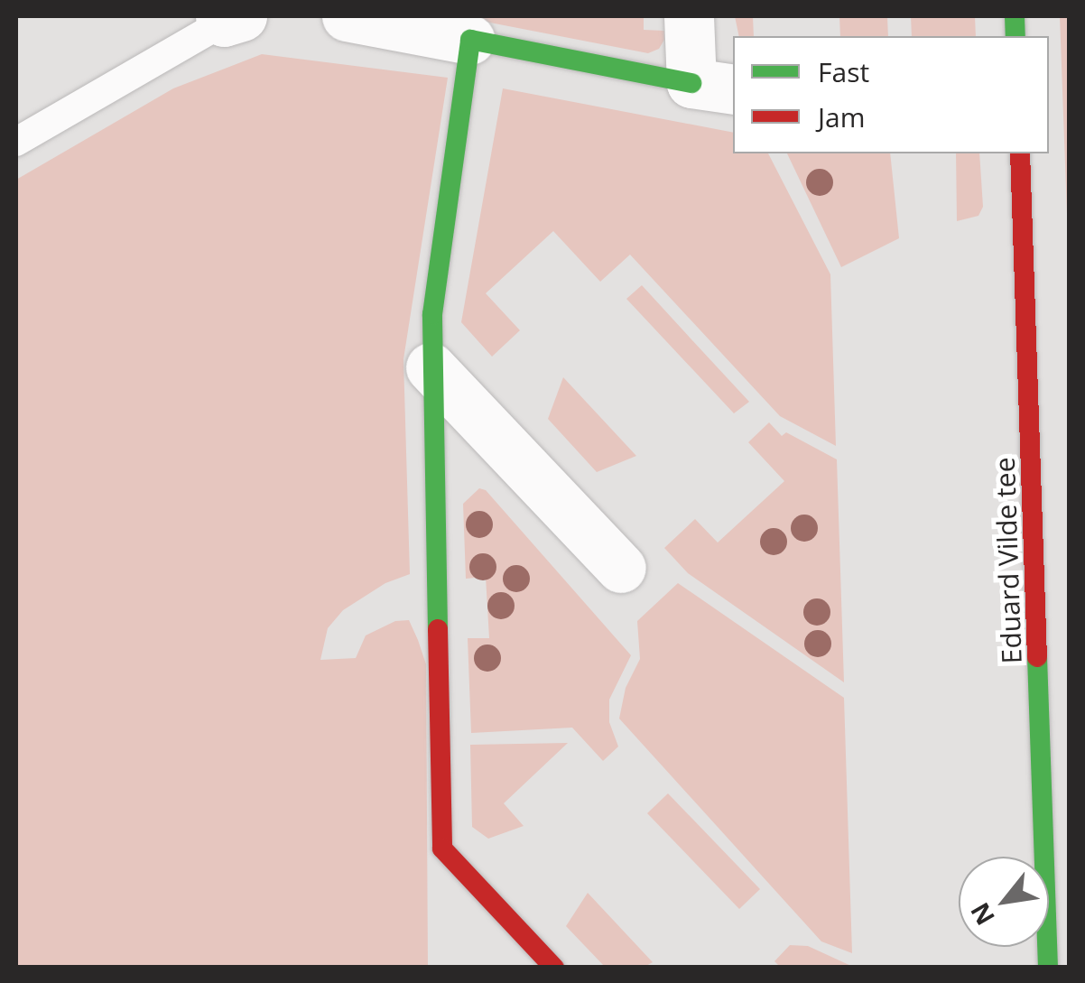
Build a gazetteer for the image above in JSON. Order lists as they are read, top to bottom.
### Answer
{
  "streets": {
    "street": ["Eduard Vilde tee"]
  },
  "legend": ["Fast", "Jam"],
  "north": "bottom left"
}
